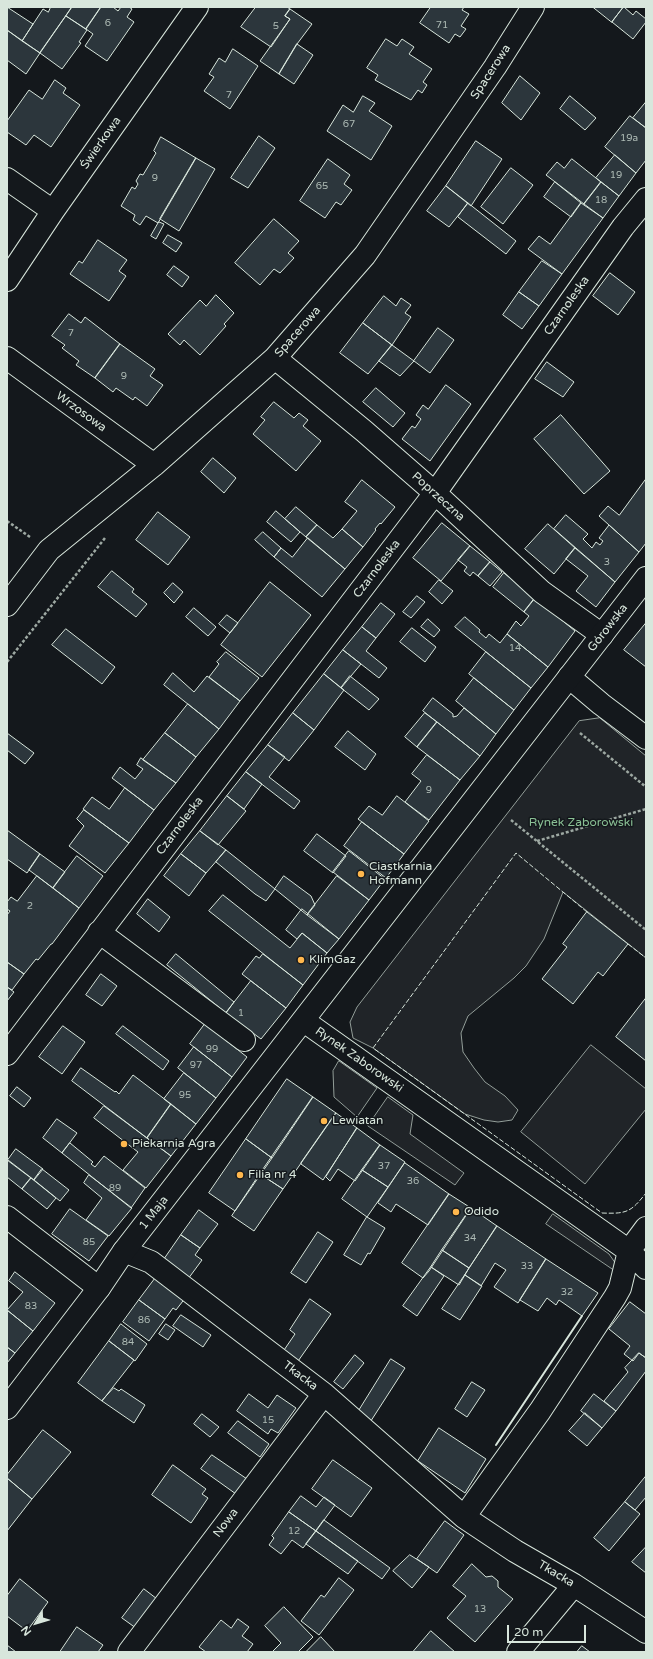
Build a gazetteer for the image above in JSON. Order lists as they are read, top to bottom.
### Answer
{
  "streets": {
    "street": [
      "Spacerowa",
      "Świerkowa",
      "Czarnoleska",
      "Wrzosowa",
      "Poprzeczna",
      "Górowska",
      "Rynek Zaborowski",
      "1 Maja",
      "Tkacka",
      "Nowa"
    ]
  },
  "crossings": [
    ["Spacerowa", "Wrzosowa"],
    ["Spacerowa", "Poprzeczna"],
    ["Czarnoleska", "Poprzeczna"],
    ["Poprzeczna", "Górowska"],
    ["Górowska", "Rynek Zaborowski"],
    ["Rynek Zaborowski", "1 Maja"],
    ["1 Maja", "Tkacka"],
    ["Tkacka", "Nowa"]
  ],
  "parks": ["Rynek Zaborowski"],
  "places": [
    "Ciastkarnia Hofmann",
    "KlimGaz",
    "Lewiatan",
    "Piekarnia Agra",
    "Filia nr 4",
    "Odido"
  ],
  "house_numbers": [
    "6",
    "71",
    "5",
    "7",
    "67",
    "19a",
    "19",
    "9",
    "65",
    "18",
    "7",
    "9",
    "3",
    "14",
    "9",
    "2",
    "1",
    "99",
    "97",
    "95",
    "37",
    "36",
    "89",
    "34",
    "85",
    "33",
    "32",
    "83",
    "86",
    "84",
    "15",
    "12",
    "13"
  ],
  "scale_bar": "20 m",
  "north": "bottom left"
}
